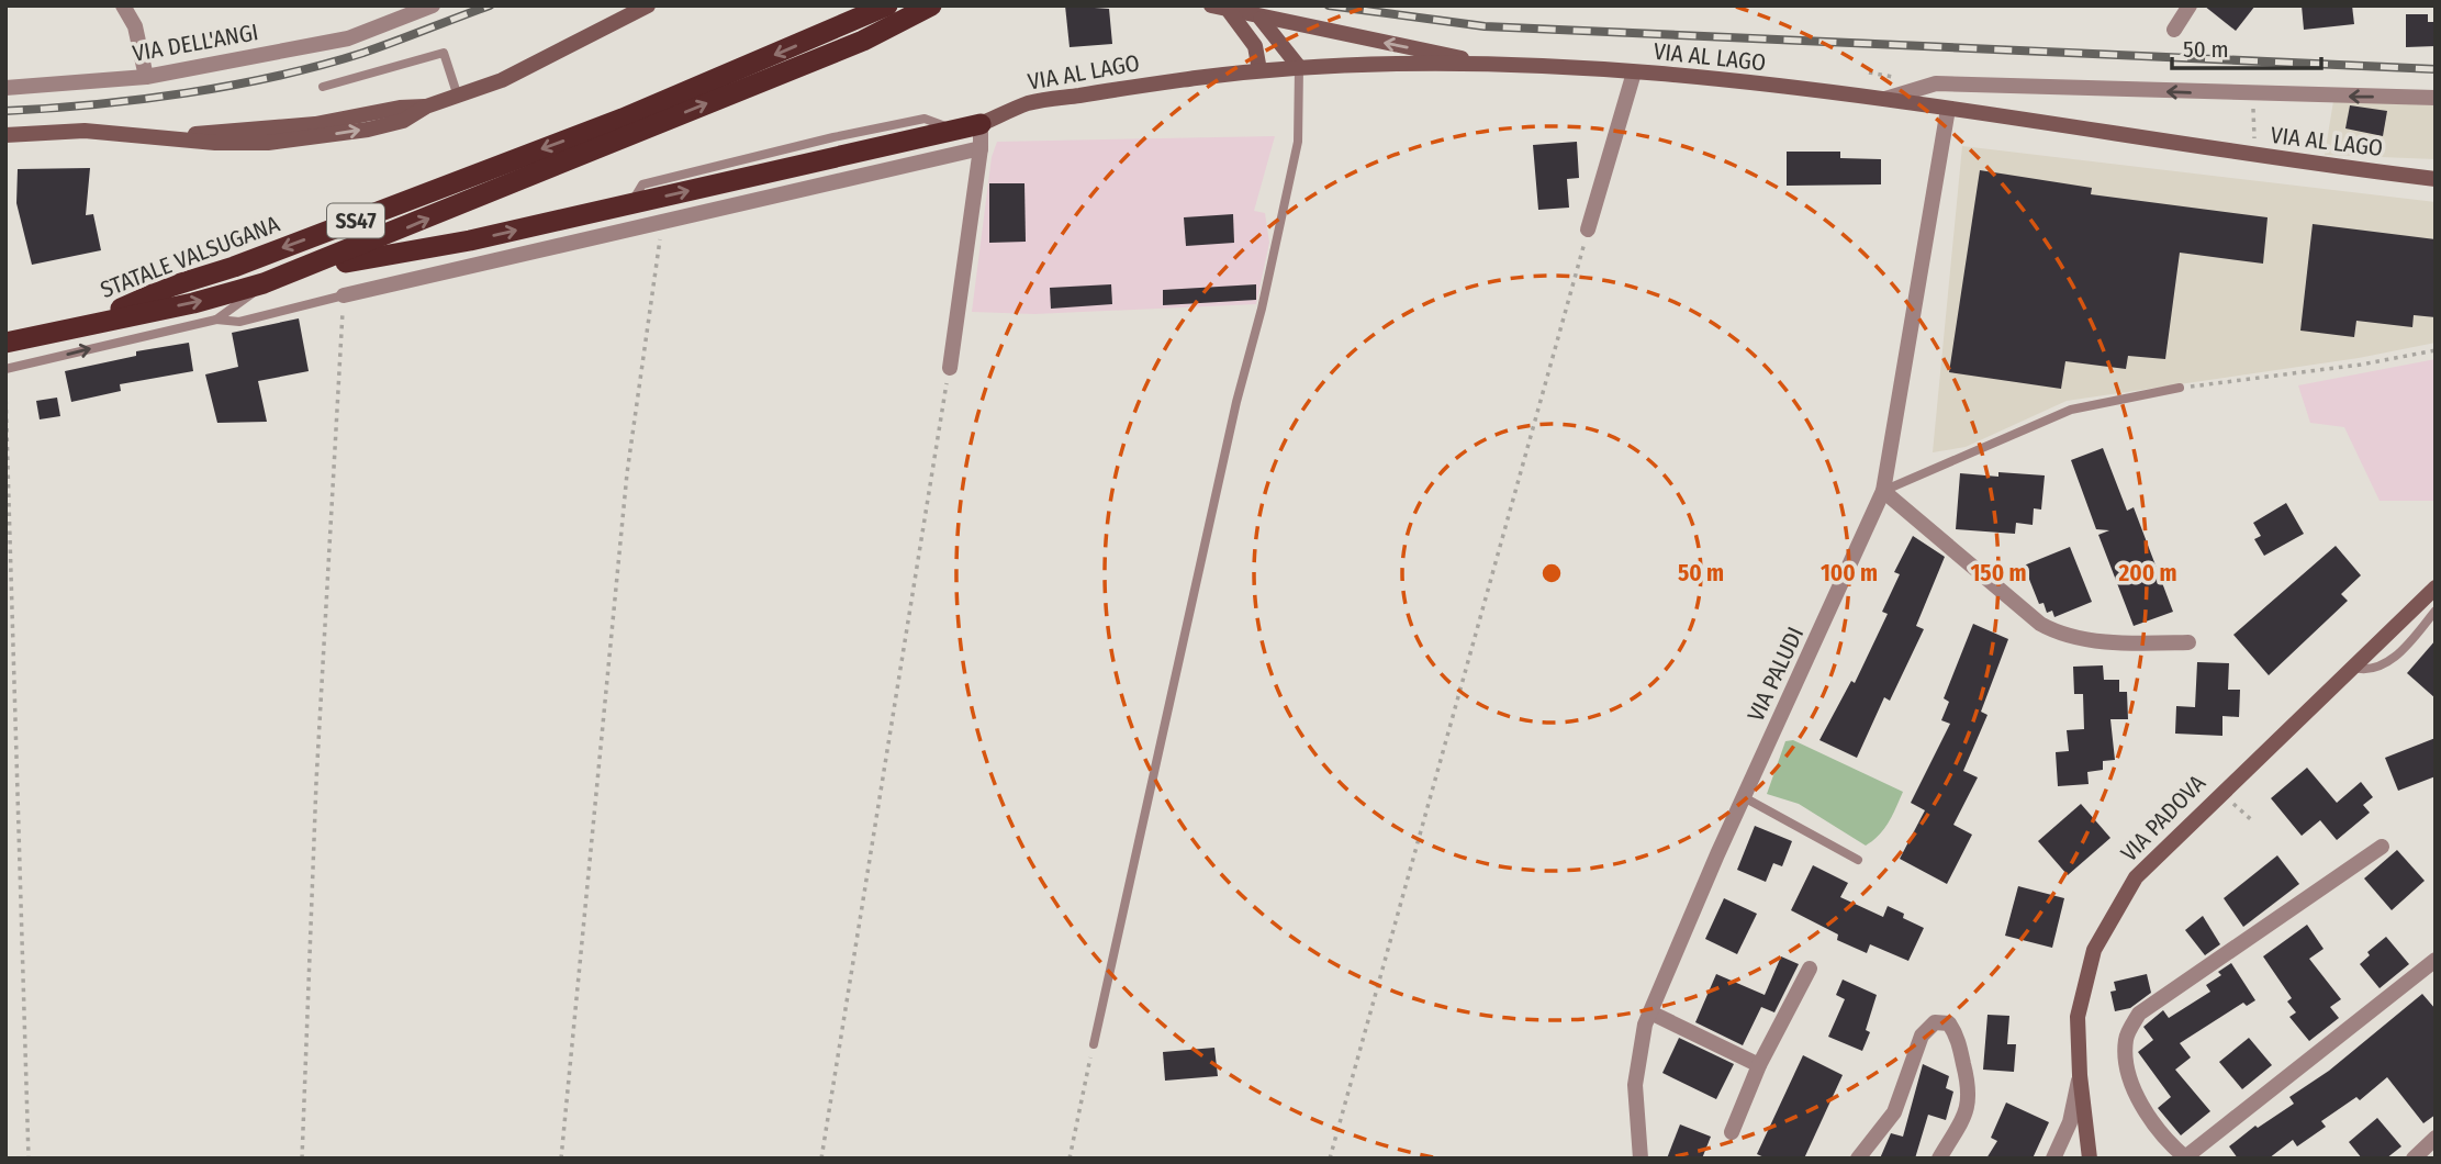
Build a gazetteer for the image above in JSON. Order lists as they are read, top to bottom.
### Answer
{
  "streets": {
    "highway": ["SS47", "STATALE VALSUGANA"],
    "main road": ["VIA AL LAGO", "VIA PADOVA"],
    "street": ["VIA DELL'ANGI", "VIA PALUDI"]
  },
  "crossings": [
    ["VIA AL LAGO", "VIA PALUDI"],
    ["SS47", "STATALE VALSUGANA"]
  ],
  "scale_bar": "50 m",
  "rings": [
    "50 m",
    "100 m",
    "150 m",
    "200 m"
  ]
}
